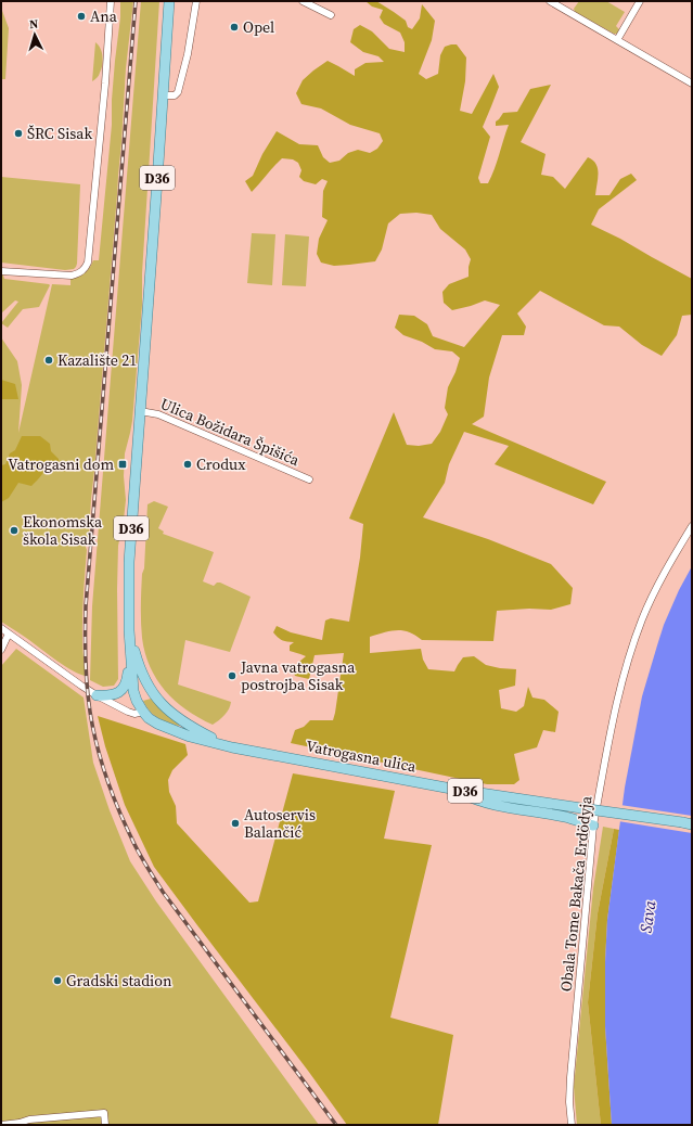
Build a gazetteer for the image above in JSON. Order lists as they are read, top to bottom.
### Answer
{
  "streets": {
    "main road": ["D36", "Vatrogasna ulica"],
    "street": ["Ulica Božidara Špišića", "Obala Tome Bakača Erdödyja"]
  },
  "crossings": [
    ["D36", "Ulica Božidara Špišića"],
    ["D36", "Vatrogasna ulica"]
  ],
  "water": ["Sava"],
  "places": {
    "other": [
      "Ana",
      "Opel",
      "ŠRC Sisak",
      "Kazalište 21",
      "Crodux",
      "Ekonomska škola Sisak",
      "Javna vatrogasna postrojba Sisak",
      "Autoservis Balančić",
      "Gradski stadion"
    ],
    "transit": ["Vatrogasni dom"]
  },
  "north": "top"
}
